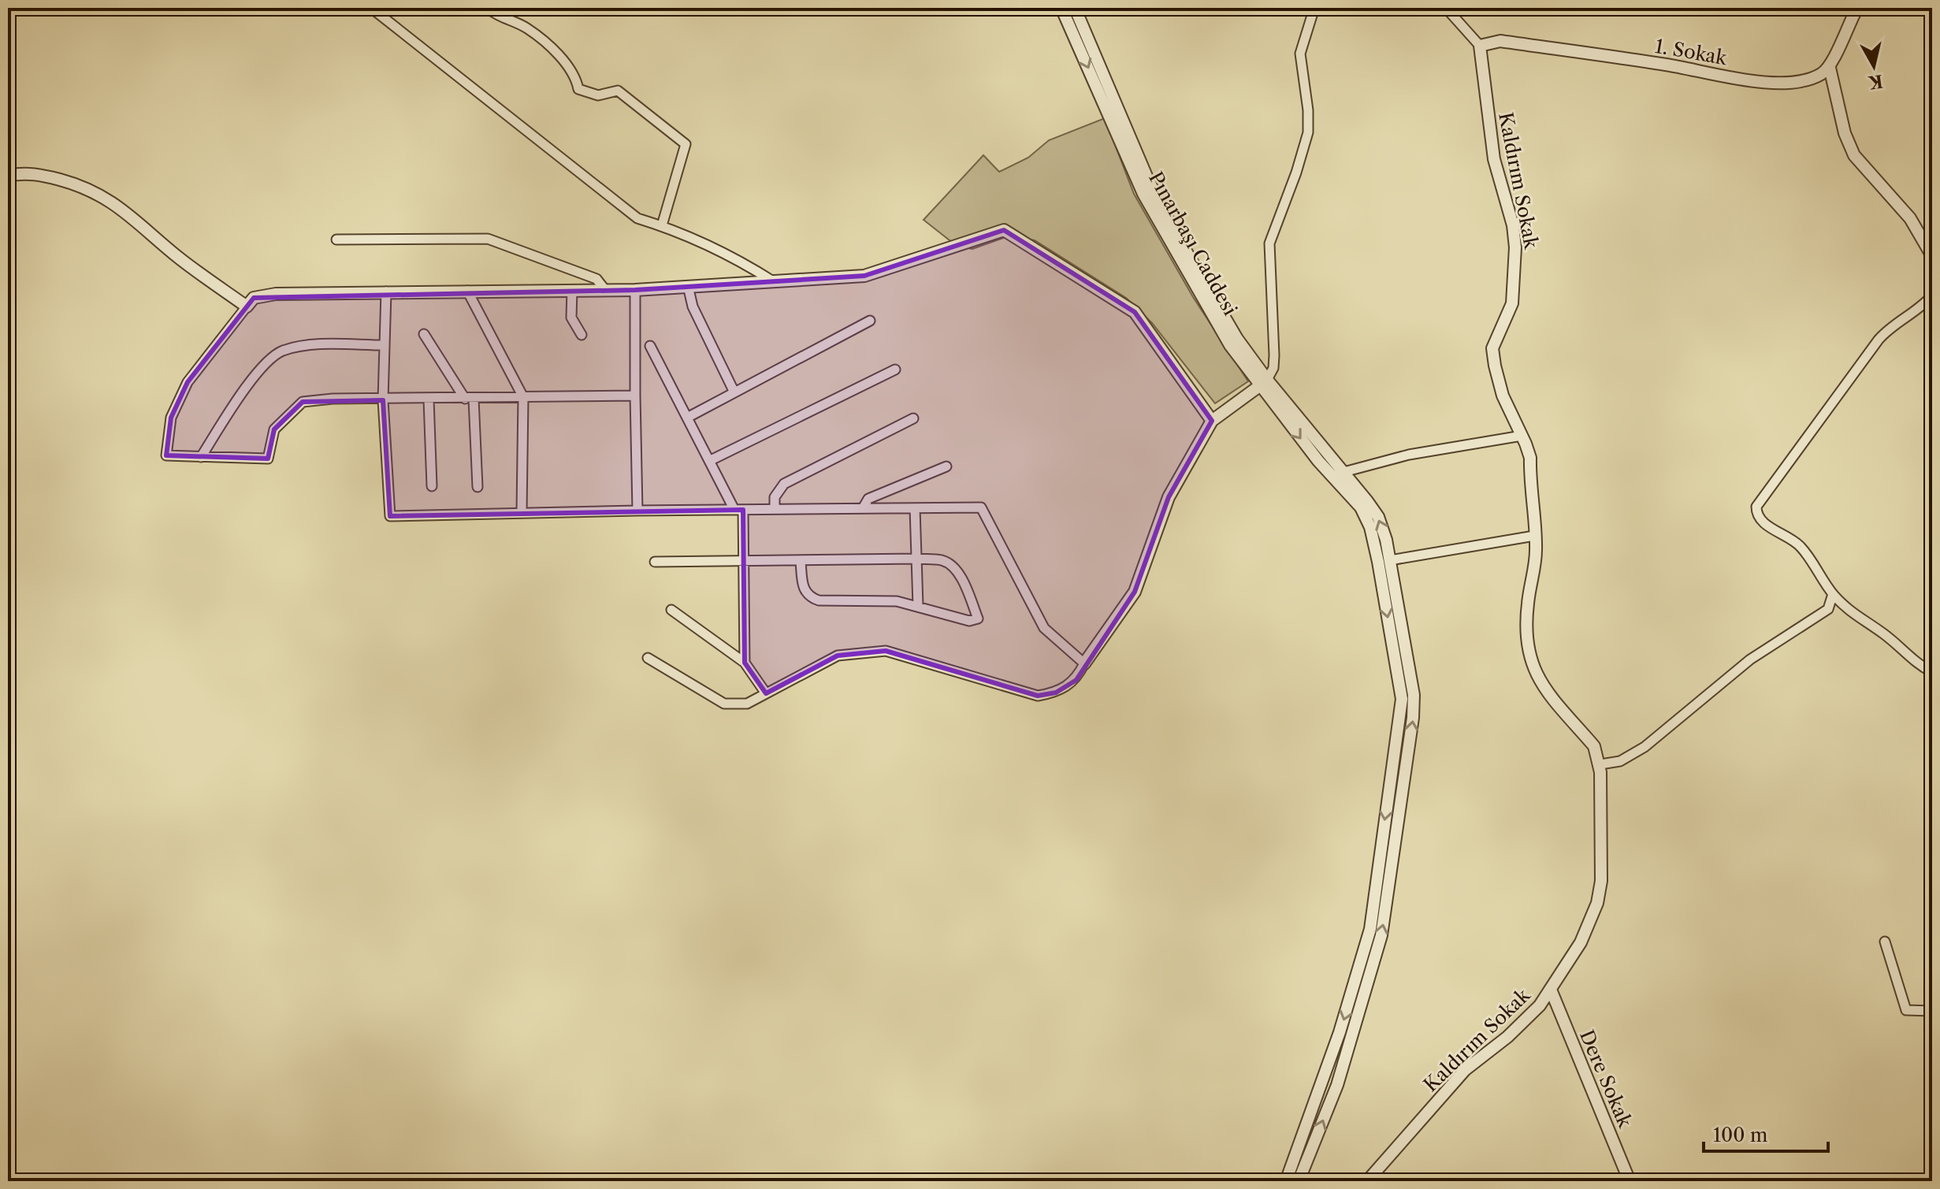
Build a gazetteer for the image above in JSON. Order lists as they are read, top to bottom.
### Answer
{
  "streets": {
    "street": [
      "1. Sokak",
      "Kaldırım Sokak",
      "Pınarbaşı Caddesi",
      "Dere Sokak"
    ]
  },
  "crossings": [
    ["1. Sokak", "Kaldırım Sokak"],
    ["Kaldırım Sokak", "Dere Sokak"]
  ],
  "scale_bar": "100 m",
  "north": "bottom"
}
